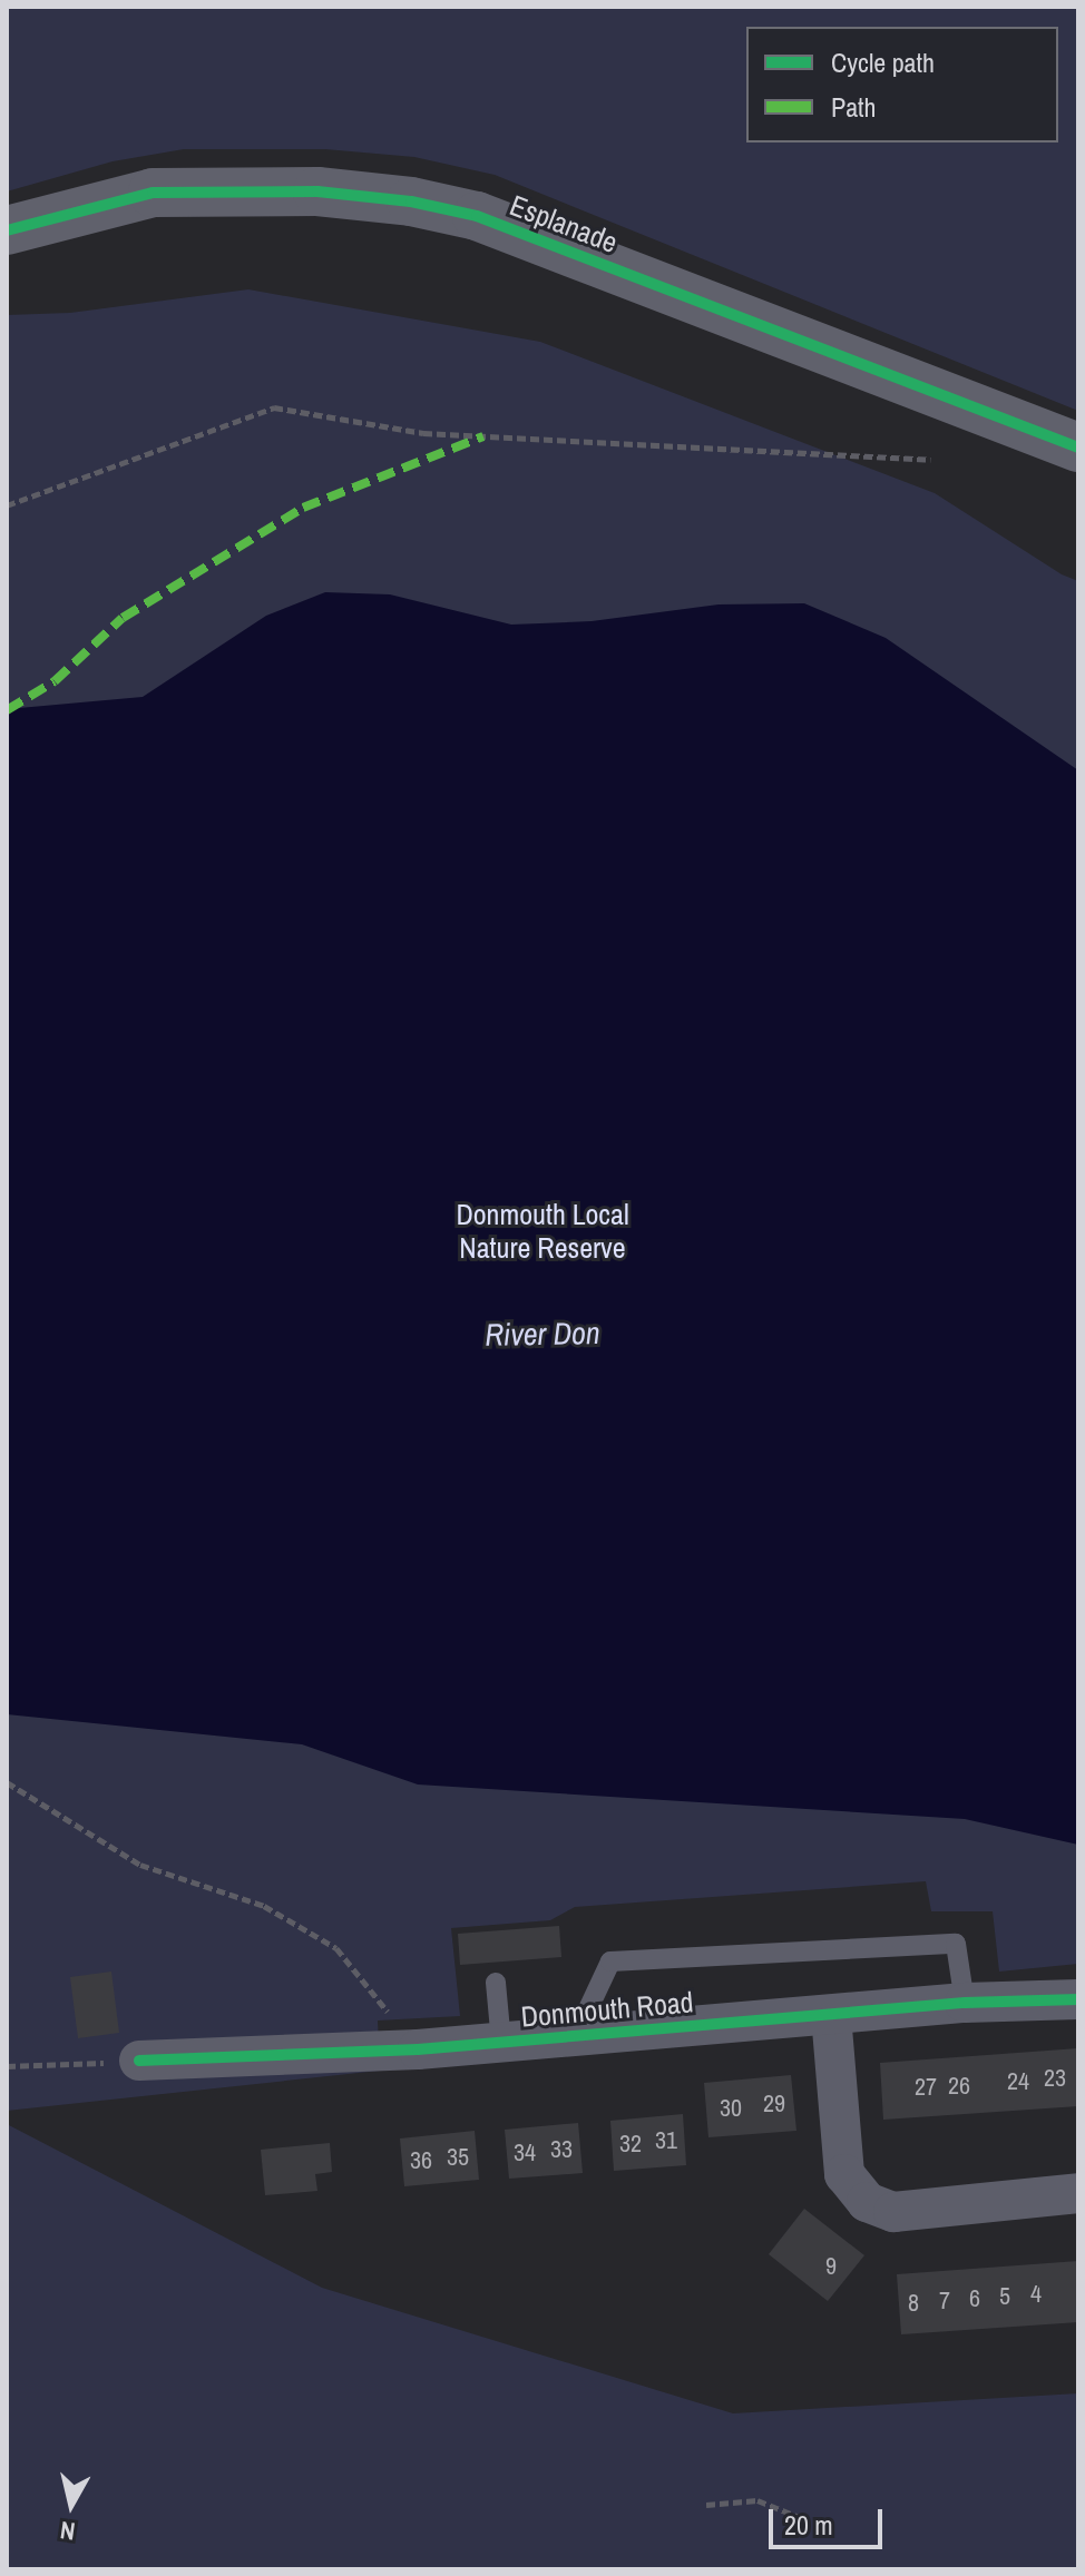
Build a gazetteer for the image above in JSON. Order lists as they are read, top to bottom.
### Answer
{
  "streets": {
    "street": ["Esplanade", "Donmouth Road"]
  },
  "water": ["River Don"],
  "parks": ["Donmouth Local Nature Reserve"],
  "house_numbers": [
    "23",
    "24",
    "26",
    "27",
    "29",
    "30",
    "31",
    "32",
    "33",
    "34",
    "35",
    "36",
    "9",
    "4",
    "5",
    "6",
    "7",
    "8"
  ],
  "legend": ["Cycle path", "Path"],
  "scale_bar": "20 m",
  "north": "bottom"
}
